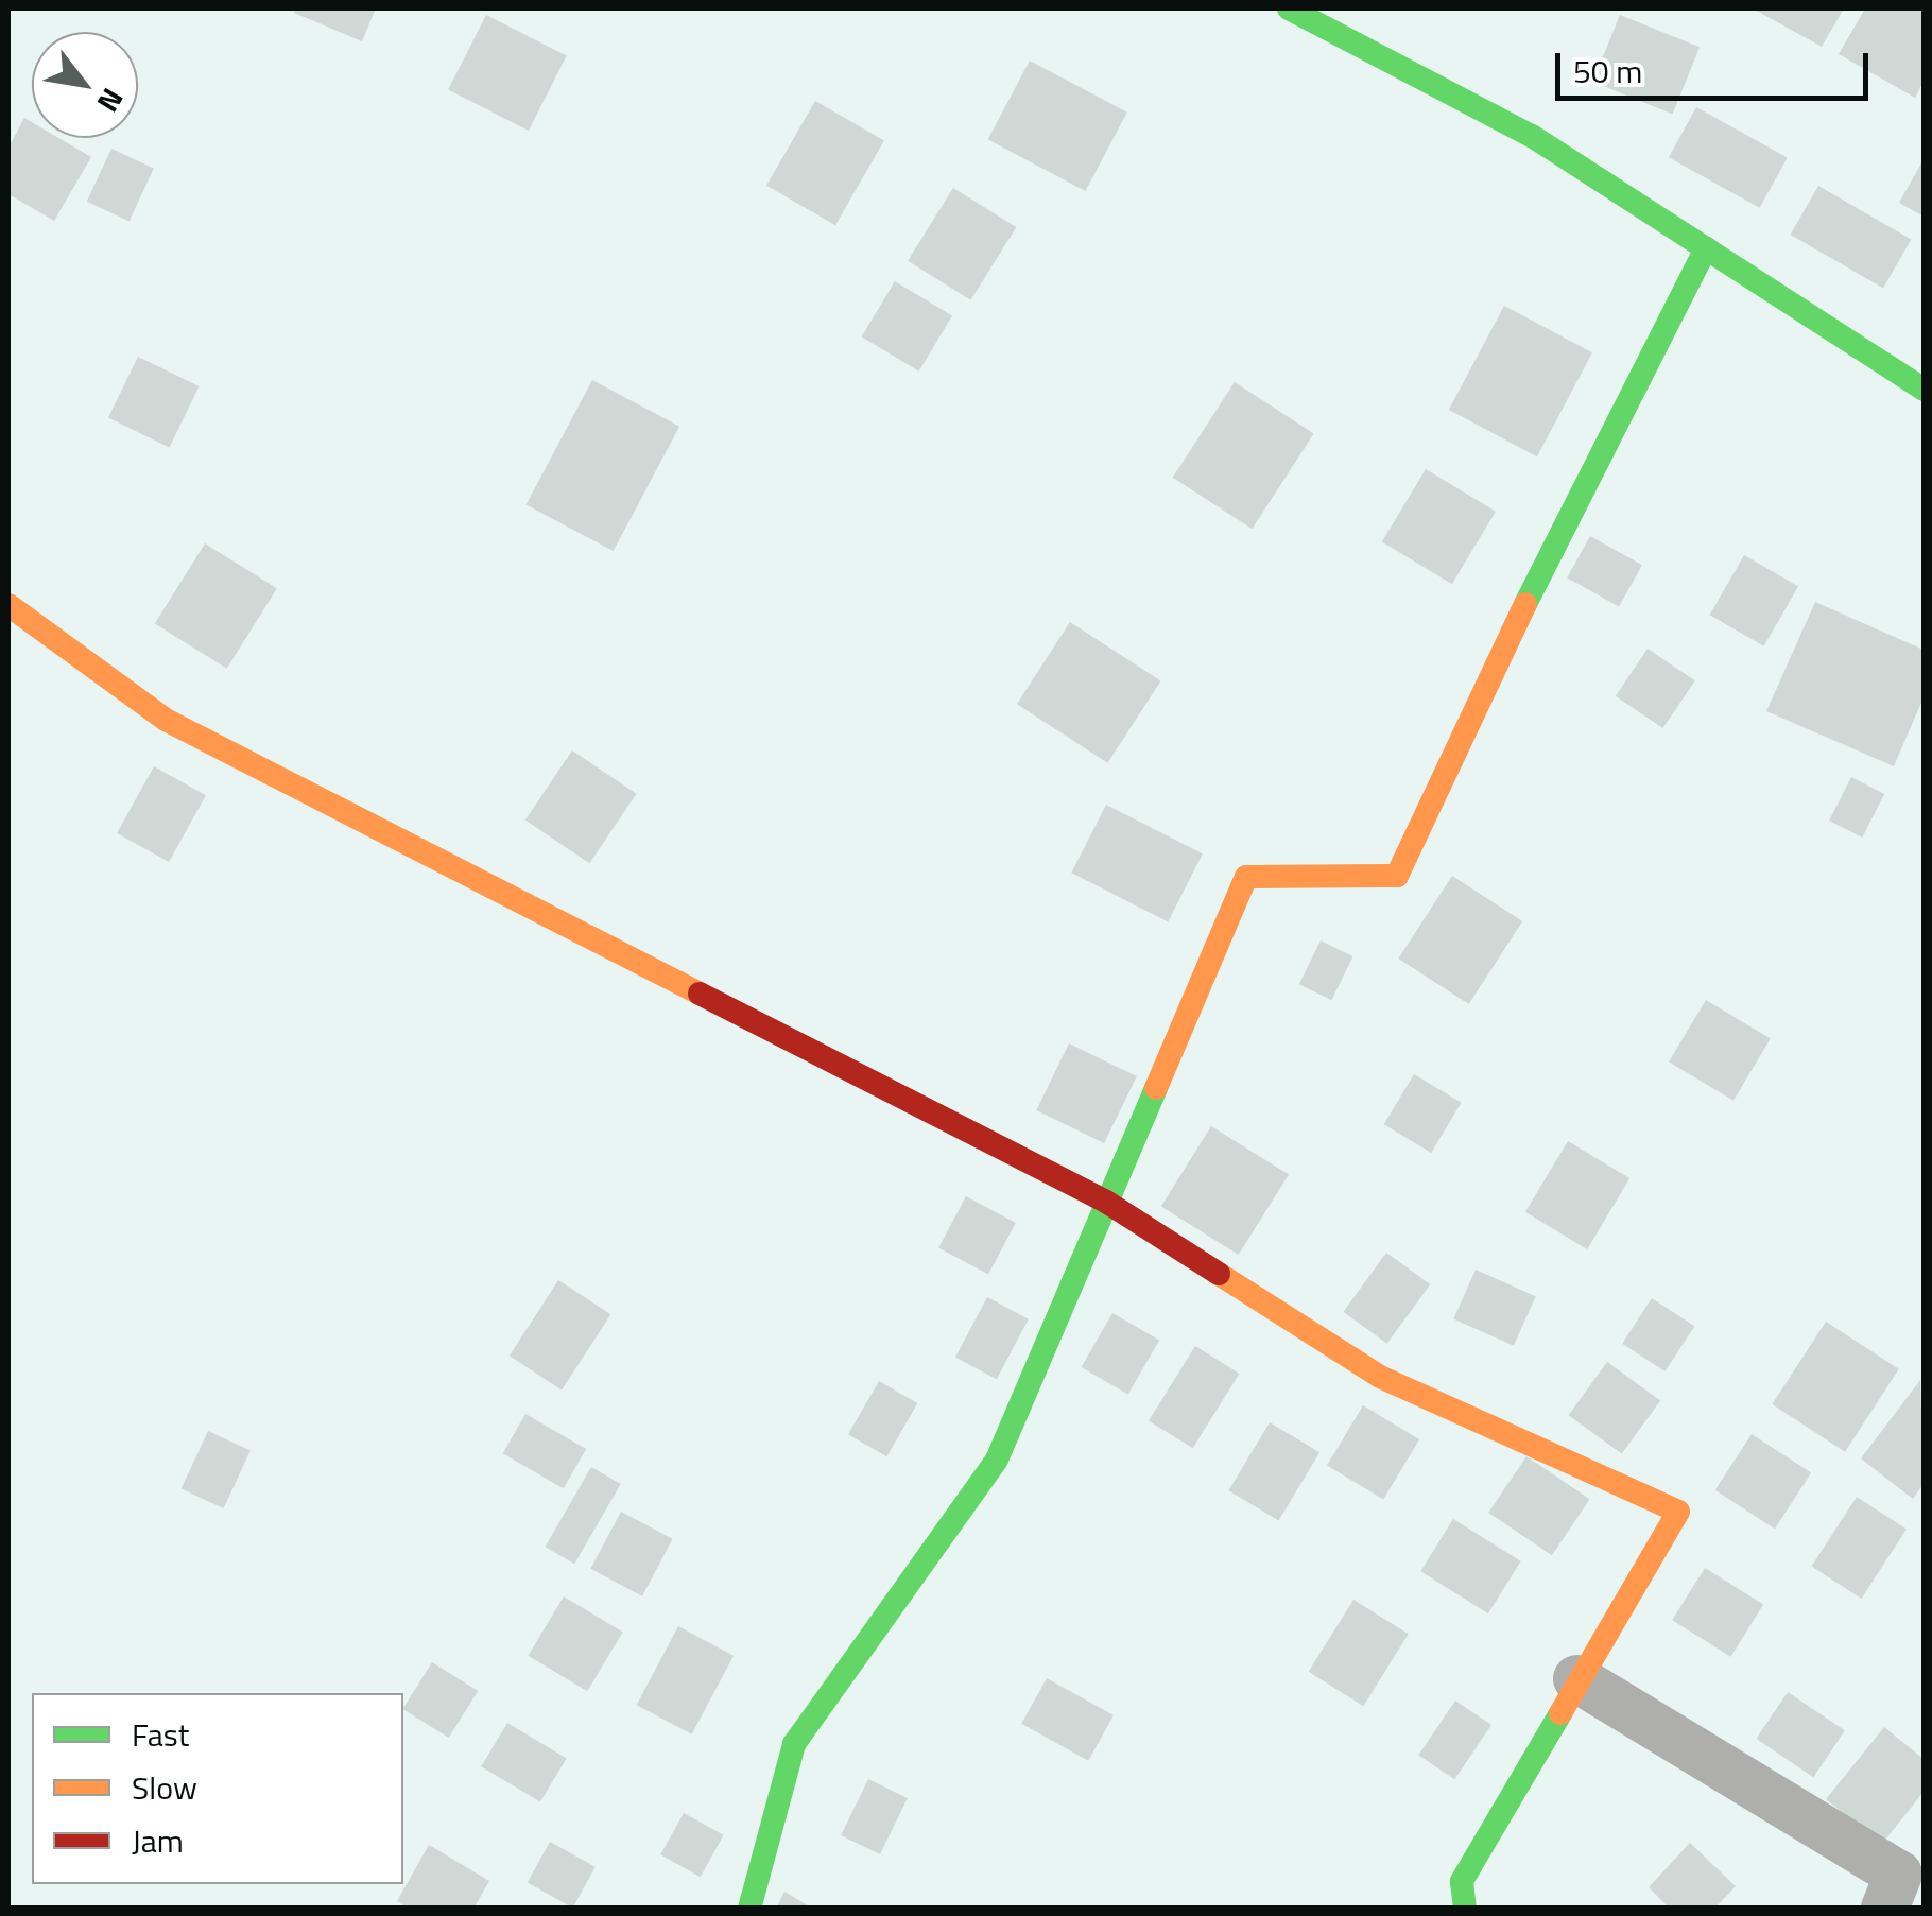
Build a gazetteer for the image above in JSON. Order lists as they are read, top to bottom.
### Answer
{
  "legend": ["Fast", "Slow", "Jam"],
  "scale_bar": "50 m",
  "north": "bottom right"
}
